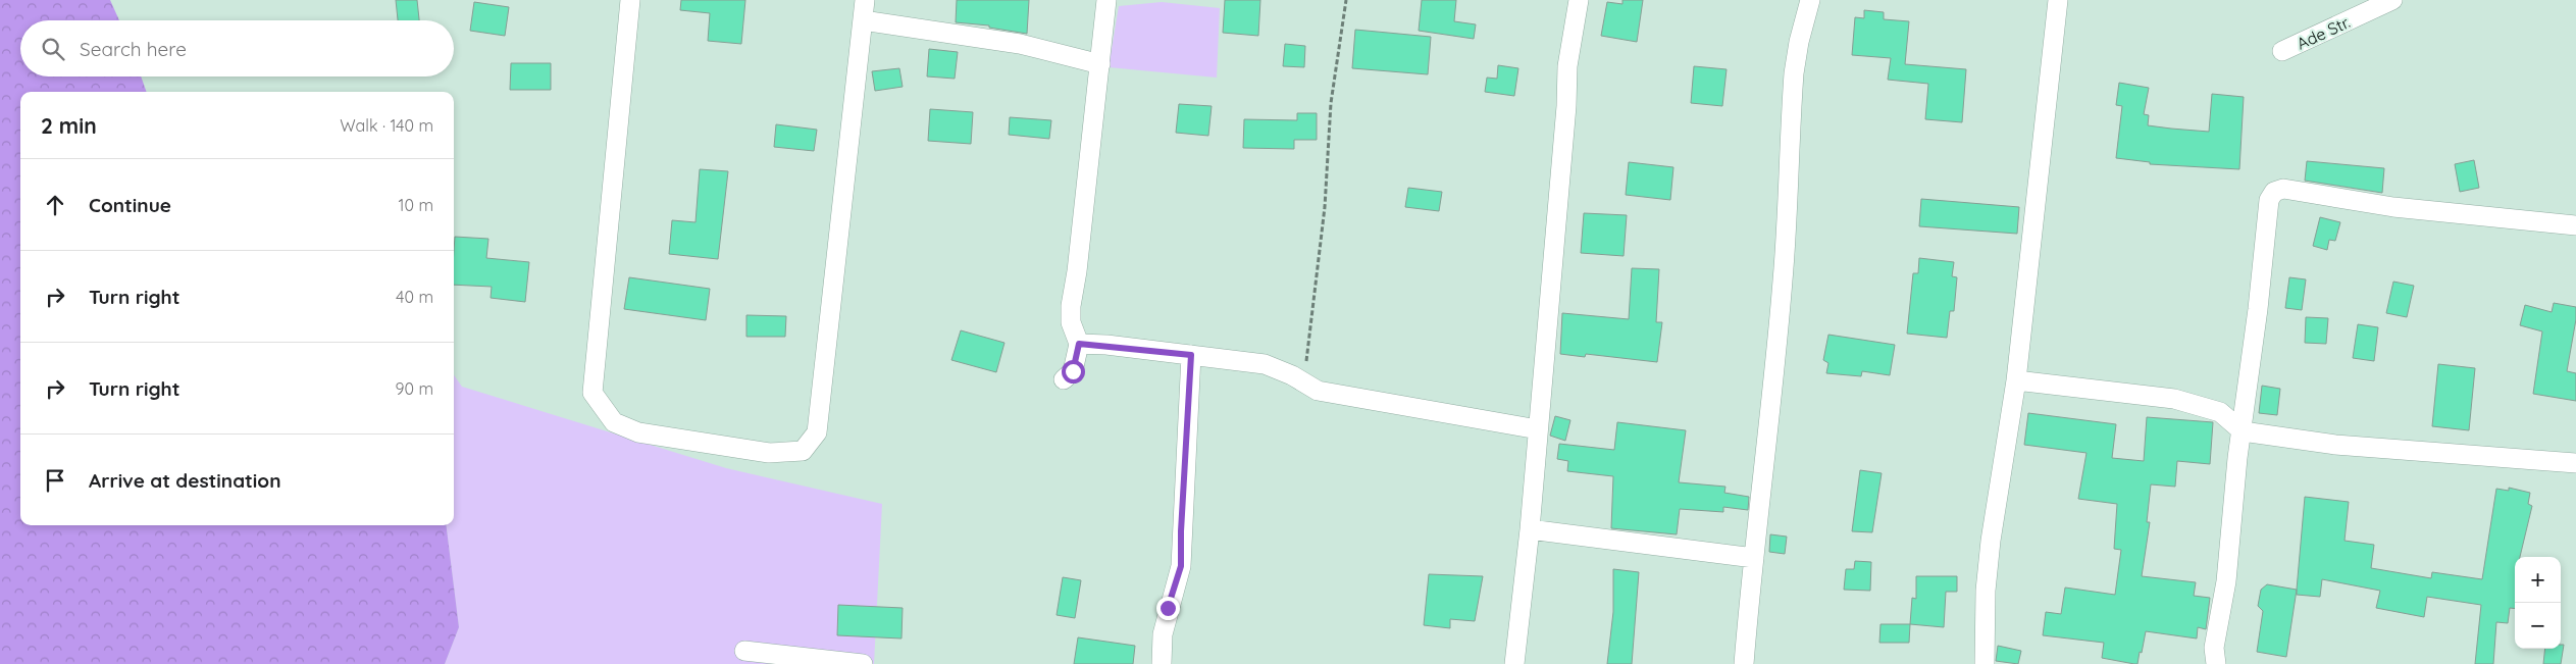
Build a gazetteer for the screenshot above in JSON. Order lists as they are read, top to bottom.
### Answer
{
  "streets": {
    "street": ["Ade Str."]
  },
  "page": {
    "search": "Search here",
    "heading": ["2 min", "Walk · 140 m"],
    "list": [
      ["Continue", "10 m"],
      ["Turn right", "40 m"],
      ["Turn right", "90 m"],
      "Arrive at destination"
    ],
    "map_buttons": ["+", "−"]
  }
}
